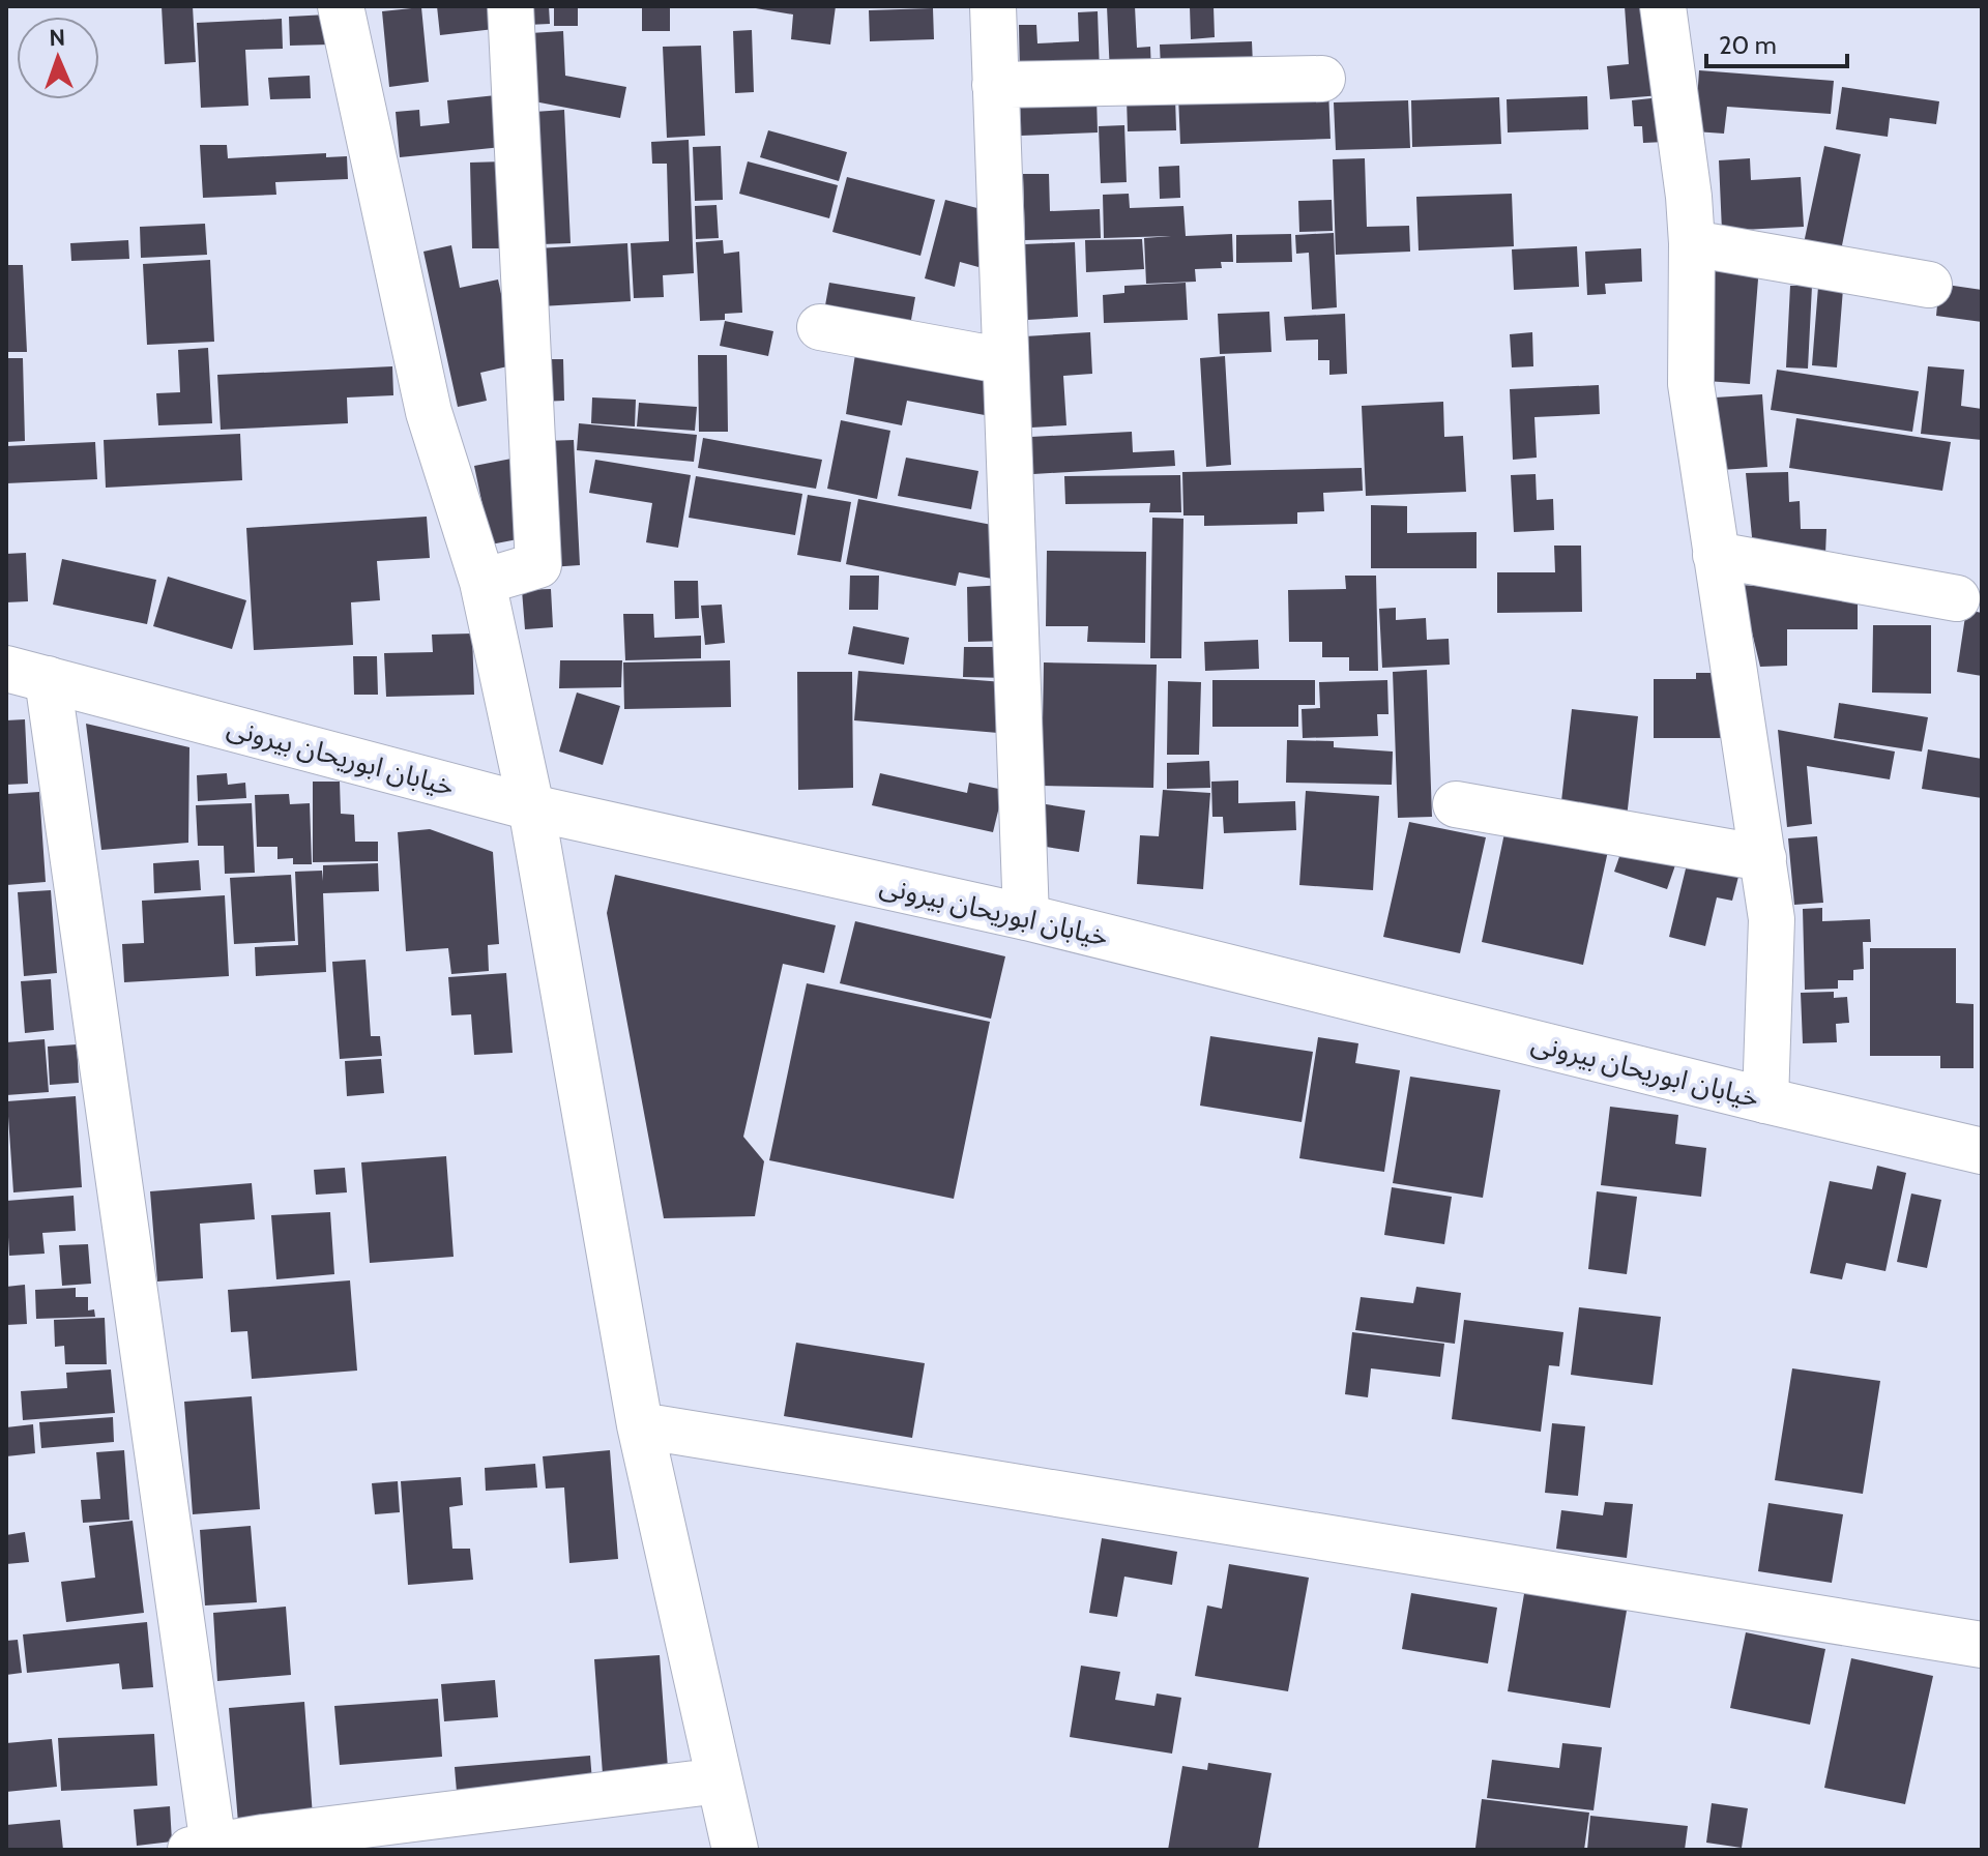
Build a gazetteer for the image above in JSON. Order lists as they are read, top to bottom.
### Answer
{
  "streets": {
    "street": ["خیابان ابوریحان بیرونی"]
  },
  "scale_bar": "20 m",
  "north": "top"
}
